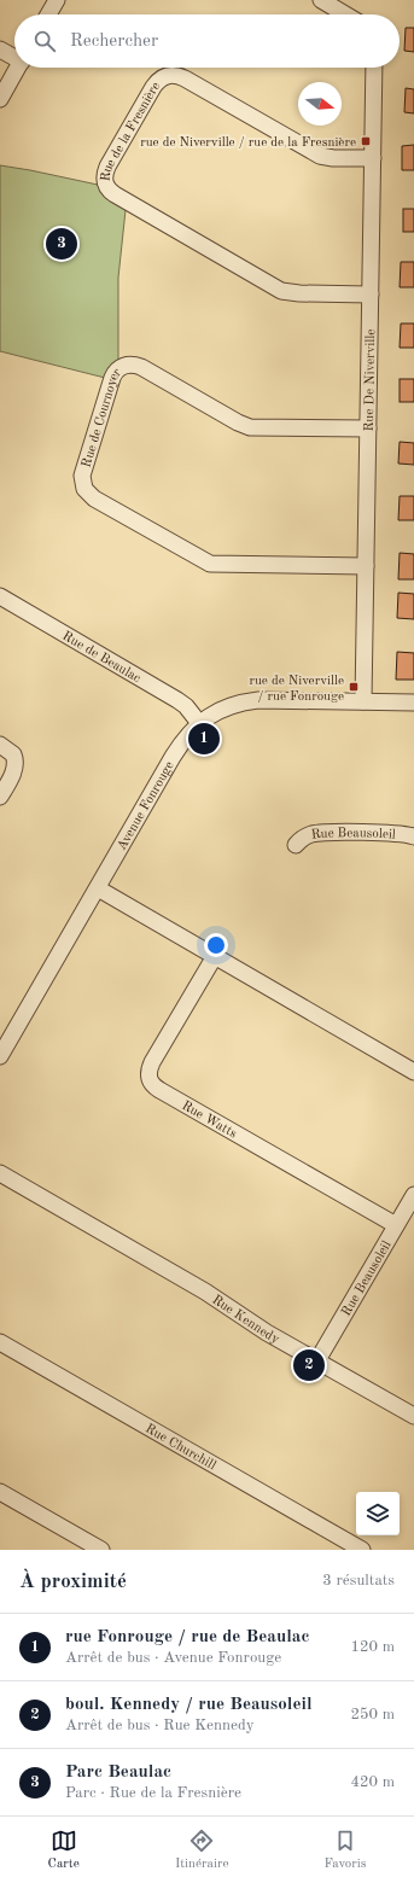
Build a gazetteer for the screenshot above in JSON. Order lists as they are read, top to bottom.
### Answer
{
  "streets": {
    "street": [
      "Rue de la Fresnière",
      "Rue De Niverville",
      "Rue de Cournoyer",
      "Rue de Beaulac",
      "Avenue Fonrouge",
      "Rue Beausoleil",
      "Rue Watts",
      "Rue Kennedy",
      "Rue Churchill"
    ]
  },
  "crossings": [
    ["Rue de la Fresnière", "Rue De Niverville"],
    ["Rue De Niverville", "Rue de Cournoyer"],
    ["Rue De Niverville", "Avenue Fonrouge"],
    ["Rue de Beaulac", "Avenue Fonrouge"],
    ["Rue Beausoleil", "Rue Watts"],
    ["Rue Beausoleil", "Rue Kennedy"]
  ],
  "places": {
    "transit": ["rue de Niverville / rue de la Fresnière", "rue de Niverville / rue Fonrouge"]
  },
  "north": "right",
  "page": {
    "search": "Rechercher",
    "pins": ["3", "1", "2"],
    "heading": ["À proximité", "3 résultats"],
    "list": [
      {
        "mark": "1",
        "name": "rue Fonrouge / rue de Beaulac",
        "note": "Arrêt de bus · Avenue Fonrouge",
        "value": "120 m"
      },
      {
        "mark": "2",
        "name": "boul. Kennedy / rue Beausoleil",
        "note": "Arrêt de bus · Rue Kennedy",
        "value": "250 m"
      },
      {
        "mark": "3",
        "name": "Parc Beaulac",
        "note": "Parc · Rue de la Fresnière",
        "value": "420 m"
      }
    ],
    "nav": ["Carte", "Itinéraire", "Favoris"]
  }
}
